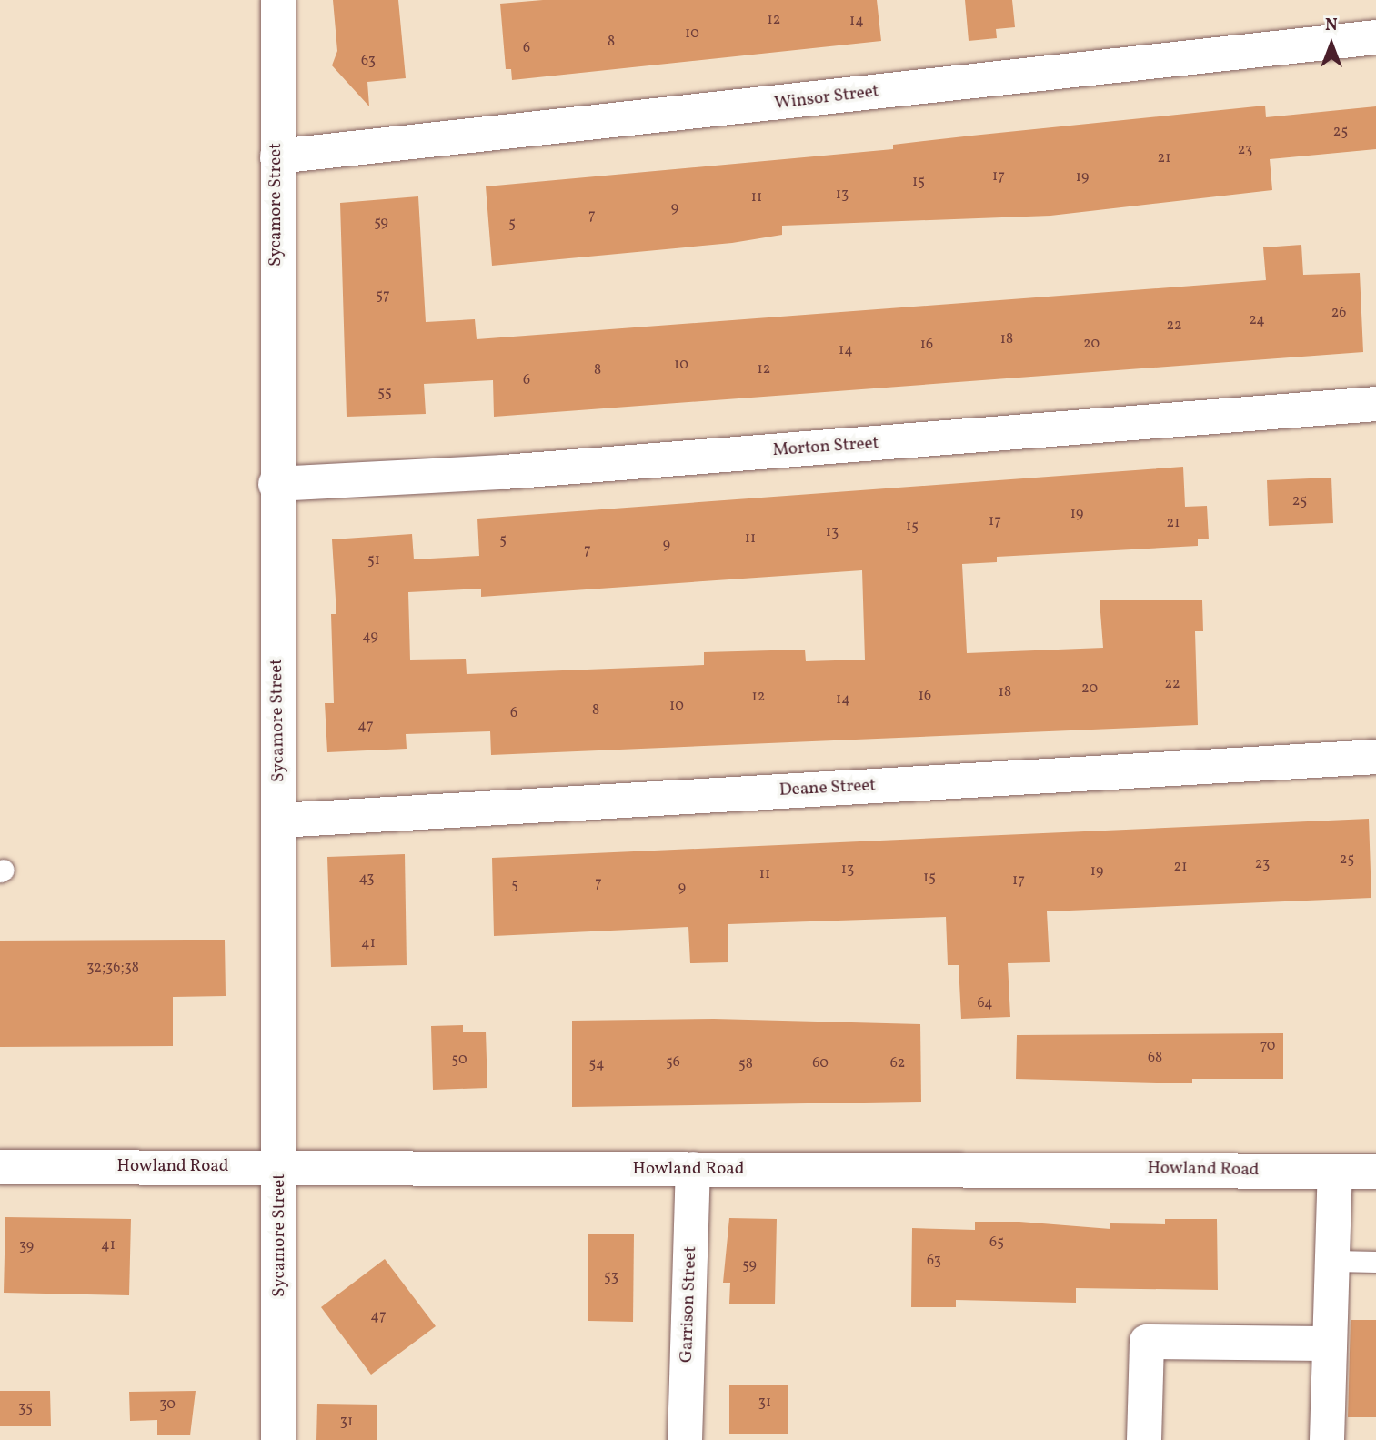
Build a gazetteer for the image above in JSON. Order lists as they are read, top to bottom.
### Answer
{
  "streets": {
    "street": [
      "Winsor Street",
      "Sycamore Street",
      "Morton Street",
      "Deane Street",
      "Howland Road",
      "Garrison Street"
    ]
  },
  "crossings": [
    ["Winsor Street", "Sycamore Street"],
    ["Sycamore Street", "Morton Street"],
    ["Sycamore Street", "Deane Street"],
    ["Sycamore Street", "Howland Road"],
    ["Howland Road", "Garrison Street"]
  ],
  "house_numbers": [
    "12",
    "14",
    "10",
    "8",
    "6",
    "63",
    "25",
    "23",
    "21",
    "17",
    "19",
    "15",
    "13",
    "11",
    "9",
    "7",
    "59",
    "5",
    "57",
    "26",
    "24",
    "22",
    "18",
    "20",
    "16",
    "14",
    "10",
    "12",
    "8",
    "6",
    "55",
    "25",
    "19",
    "17",
    "21",
    "15",
    "13",
    "11",
    "5",
    "9",
    "7",
    "51",
    "49",
    "22",
    "20",
    "18",
    "16",
    "12",
    "14",
    "10",
    "8",
    "6",
    "47",
    "25",
    "23",
    "21",
    "13",
    "19",
    "11",
    "15",
    "43",
    "17",
    "7",
    "5",
    "9",
    "41",
    "32;36;38",
    "64",
    "70",
    "68",
    "50",
    "56",
    "60",
    "62",
    "54",
    "58",
    "65",
    "41",
    "39",
    "63",
    "59",
    "53",
    "47",
    "31",
    "30",
    "35",
    "31"
  ],
  "north": "top"
}
